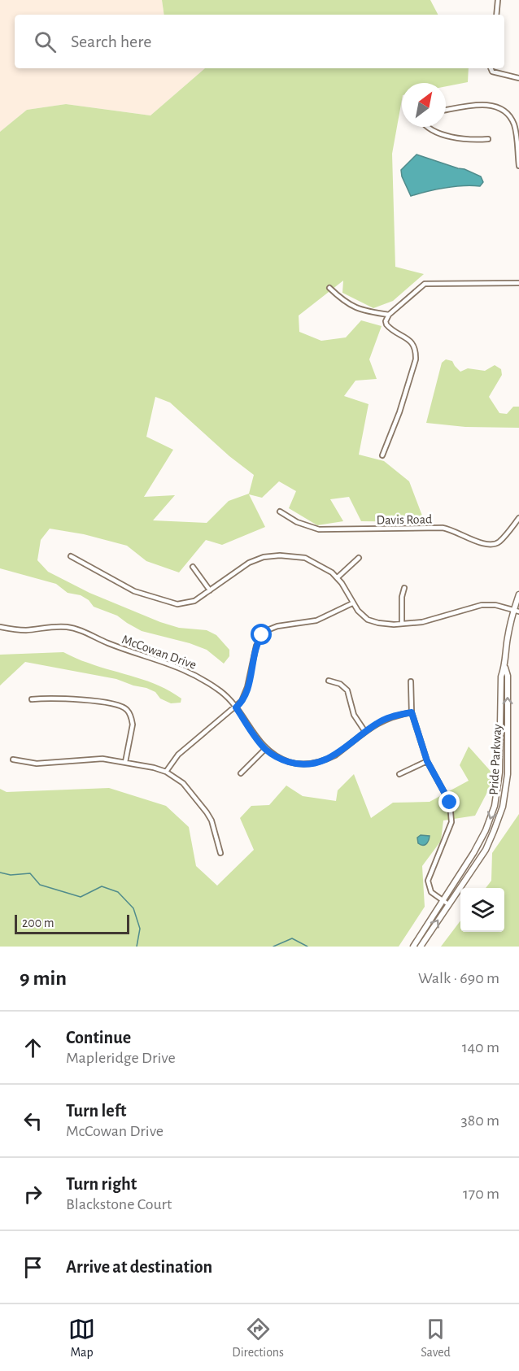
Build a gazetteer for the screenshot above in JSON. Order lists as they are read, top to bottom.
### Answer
{
  "streets": {
    "main road": ["Pride Parkway"],
    "street": ["Davis Road", "McCowan Drive"]
  },
  "scale_bar": "200 m",
  "north": "top right",
  "page": {
    "search": "Search here",
    "scale": "200 m",
    "heading": ["9 min", "Walk · 690 m"],
    "list": [
      ["Continue", "Mapleridge Drive", "140 m"],
      ["Turn left", "McCowan Drive", "380 m"],
      ["Turn right", "Blackstone Court", "170 m"],
      "Arrive at destination"
    ],
    "nav": ["Map", "Directions", "Saved"]
  }
}
